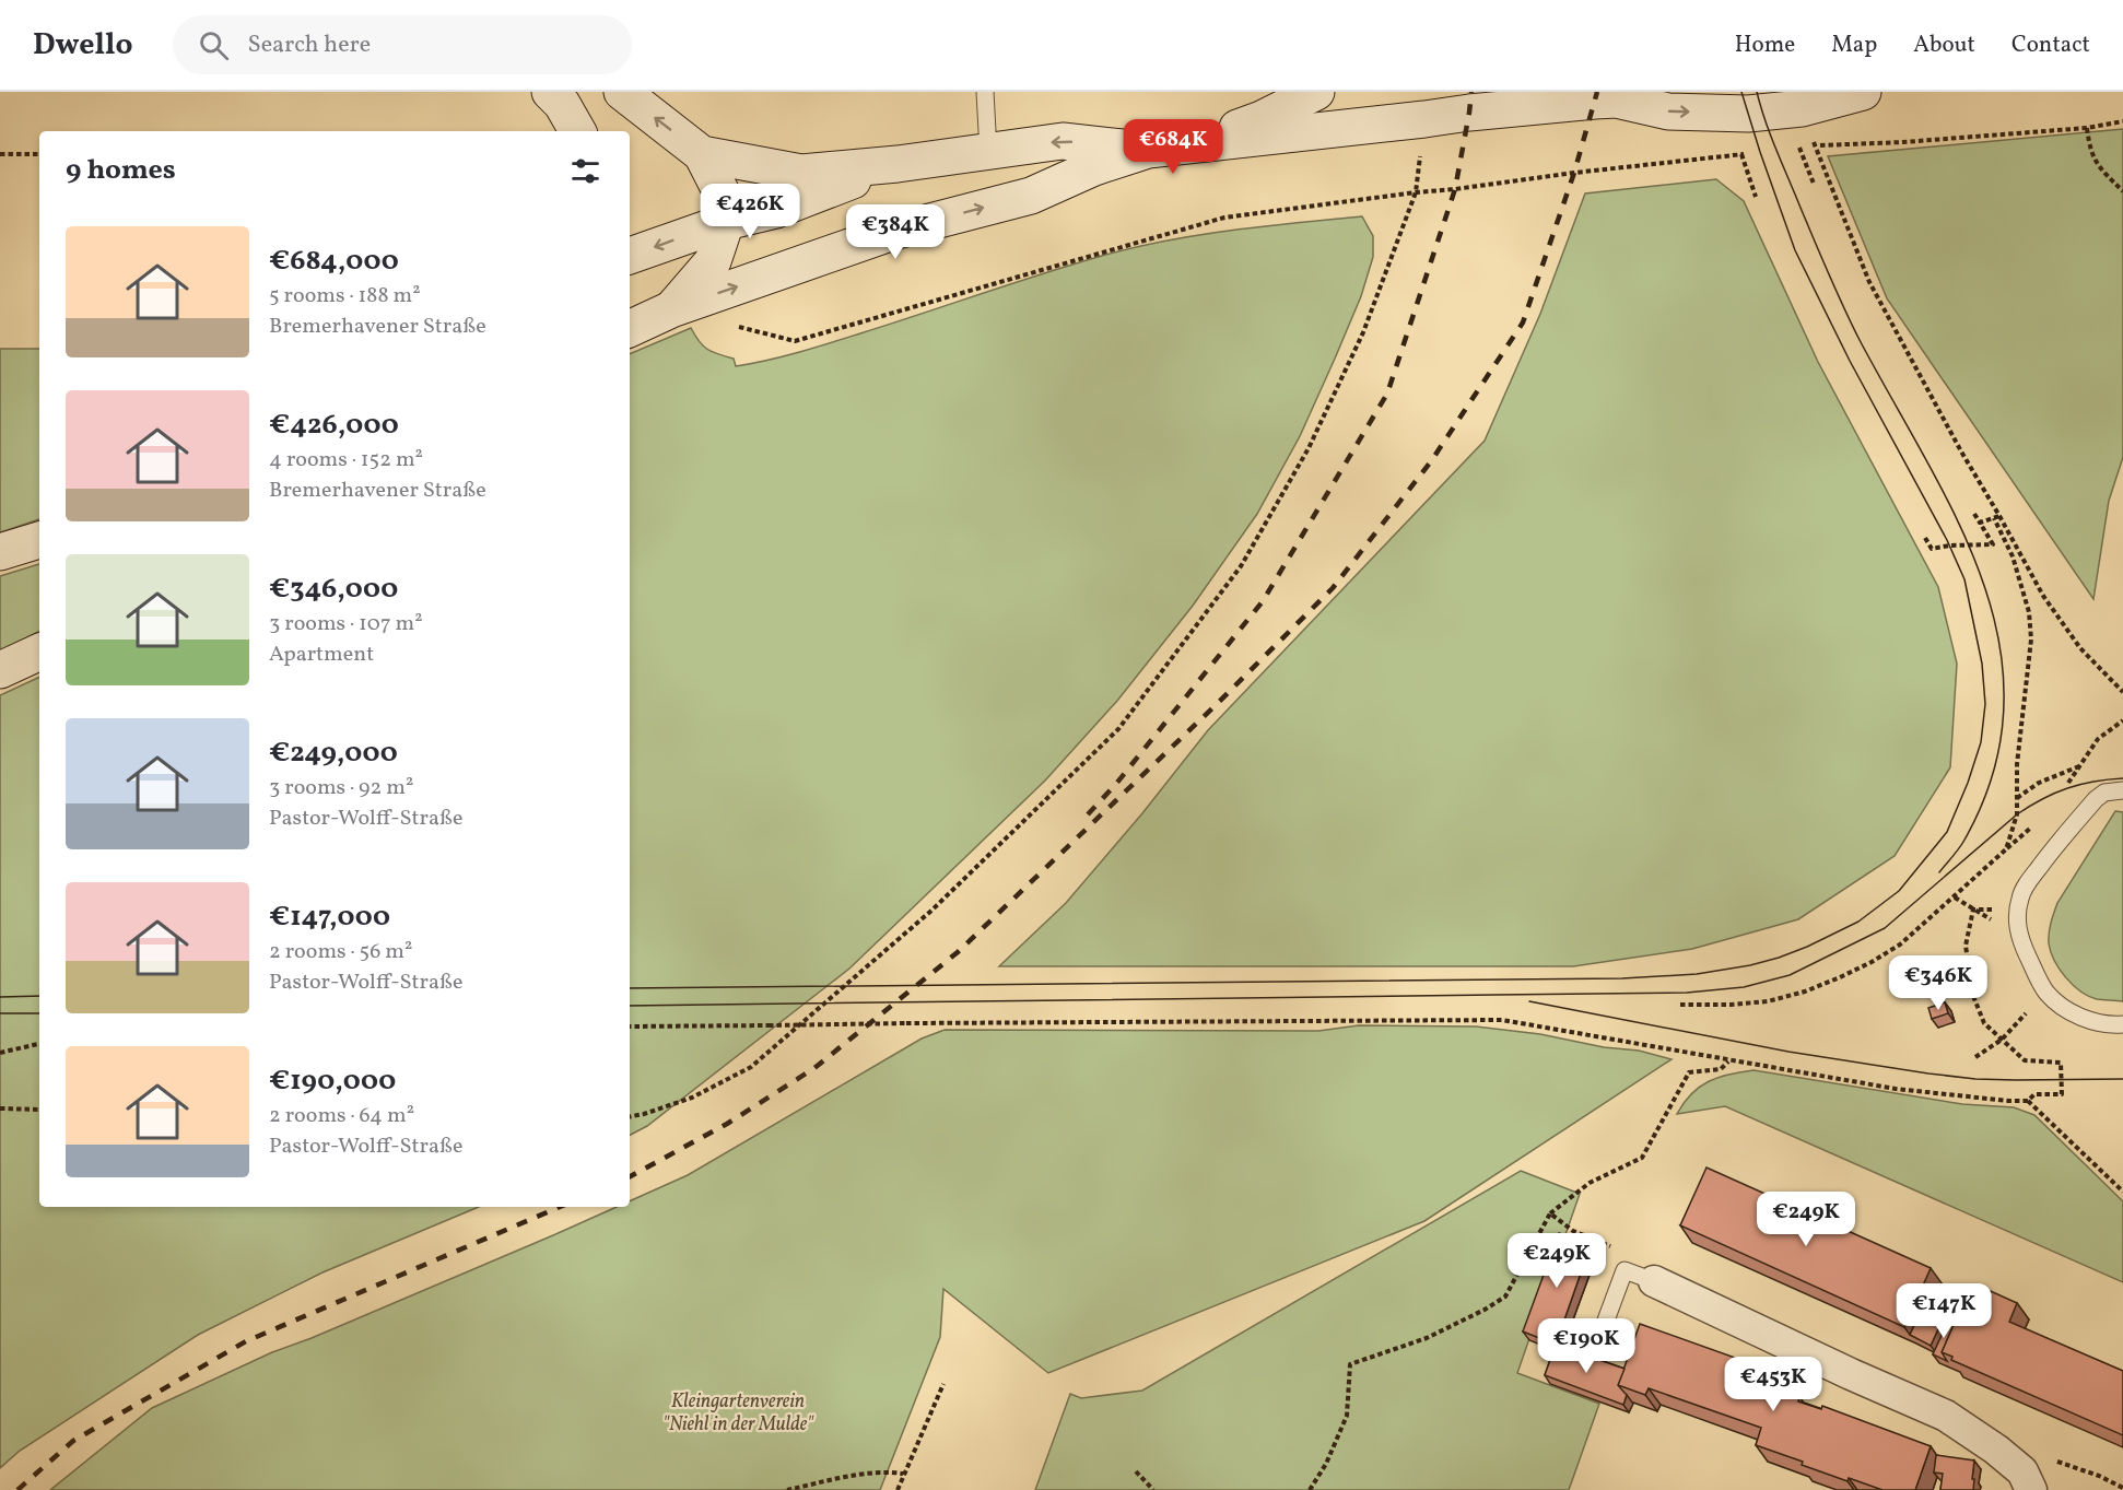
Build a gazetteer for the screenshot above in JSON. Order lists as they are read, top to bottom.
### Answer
{
  "parks": ["Kleingartenverein \"Niehl in der Mulde\""],
  "page": {
    "header": "Dwello",
    "search": "Search here",
    "nav": [
      "Home",
      "Map",
      "About",
      "Contact"
    ],
    "price": [
      "€684K",
      "€426K",
      "€384K",
      "€346K",
      "€249K",
      "€249K",
      "€147K",
      "€190K",
      "€453K"
    ],
    "heading": "9 homes",
    "list": [
      {
        "name": "€684,000",
        "note": "5 rooms · 188 m² · Bremerhavener Straße"
      },
      {
        "name": "€426,000",
        "note": "4 rooms · 152 m² · Bremerhavener Straße"
      },
      {
        "name": "€346,000",
        "note": "3 rooms · 107 m² · Apartment"
      },
      {
        "name": "€249,000",
        "note": "3 rooms · 92 m² · Pastor-Wolff-Straße"
      },
      {
        "name": "€147,000",
        "note": "2 rooms · 56 m² · Pastor-Wolff-Straße"
      },
      {
        "name": "€190,000",
        "note": "2 rooms · 64 m² · Pastor-Wolff-Straße"
      }
    ]
  }
}
